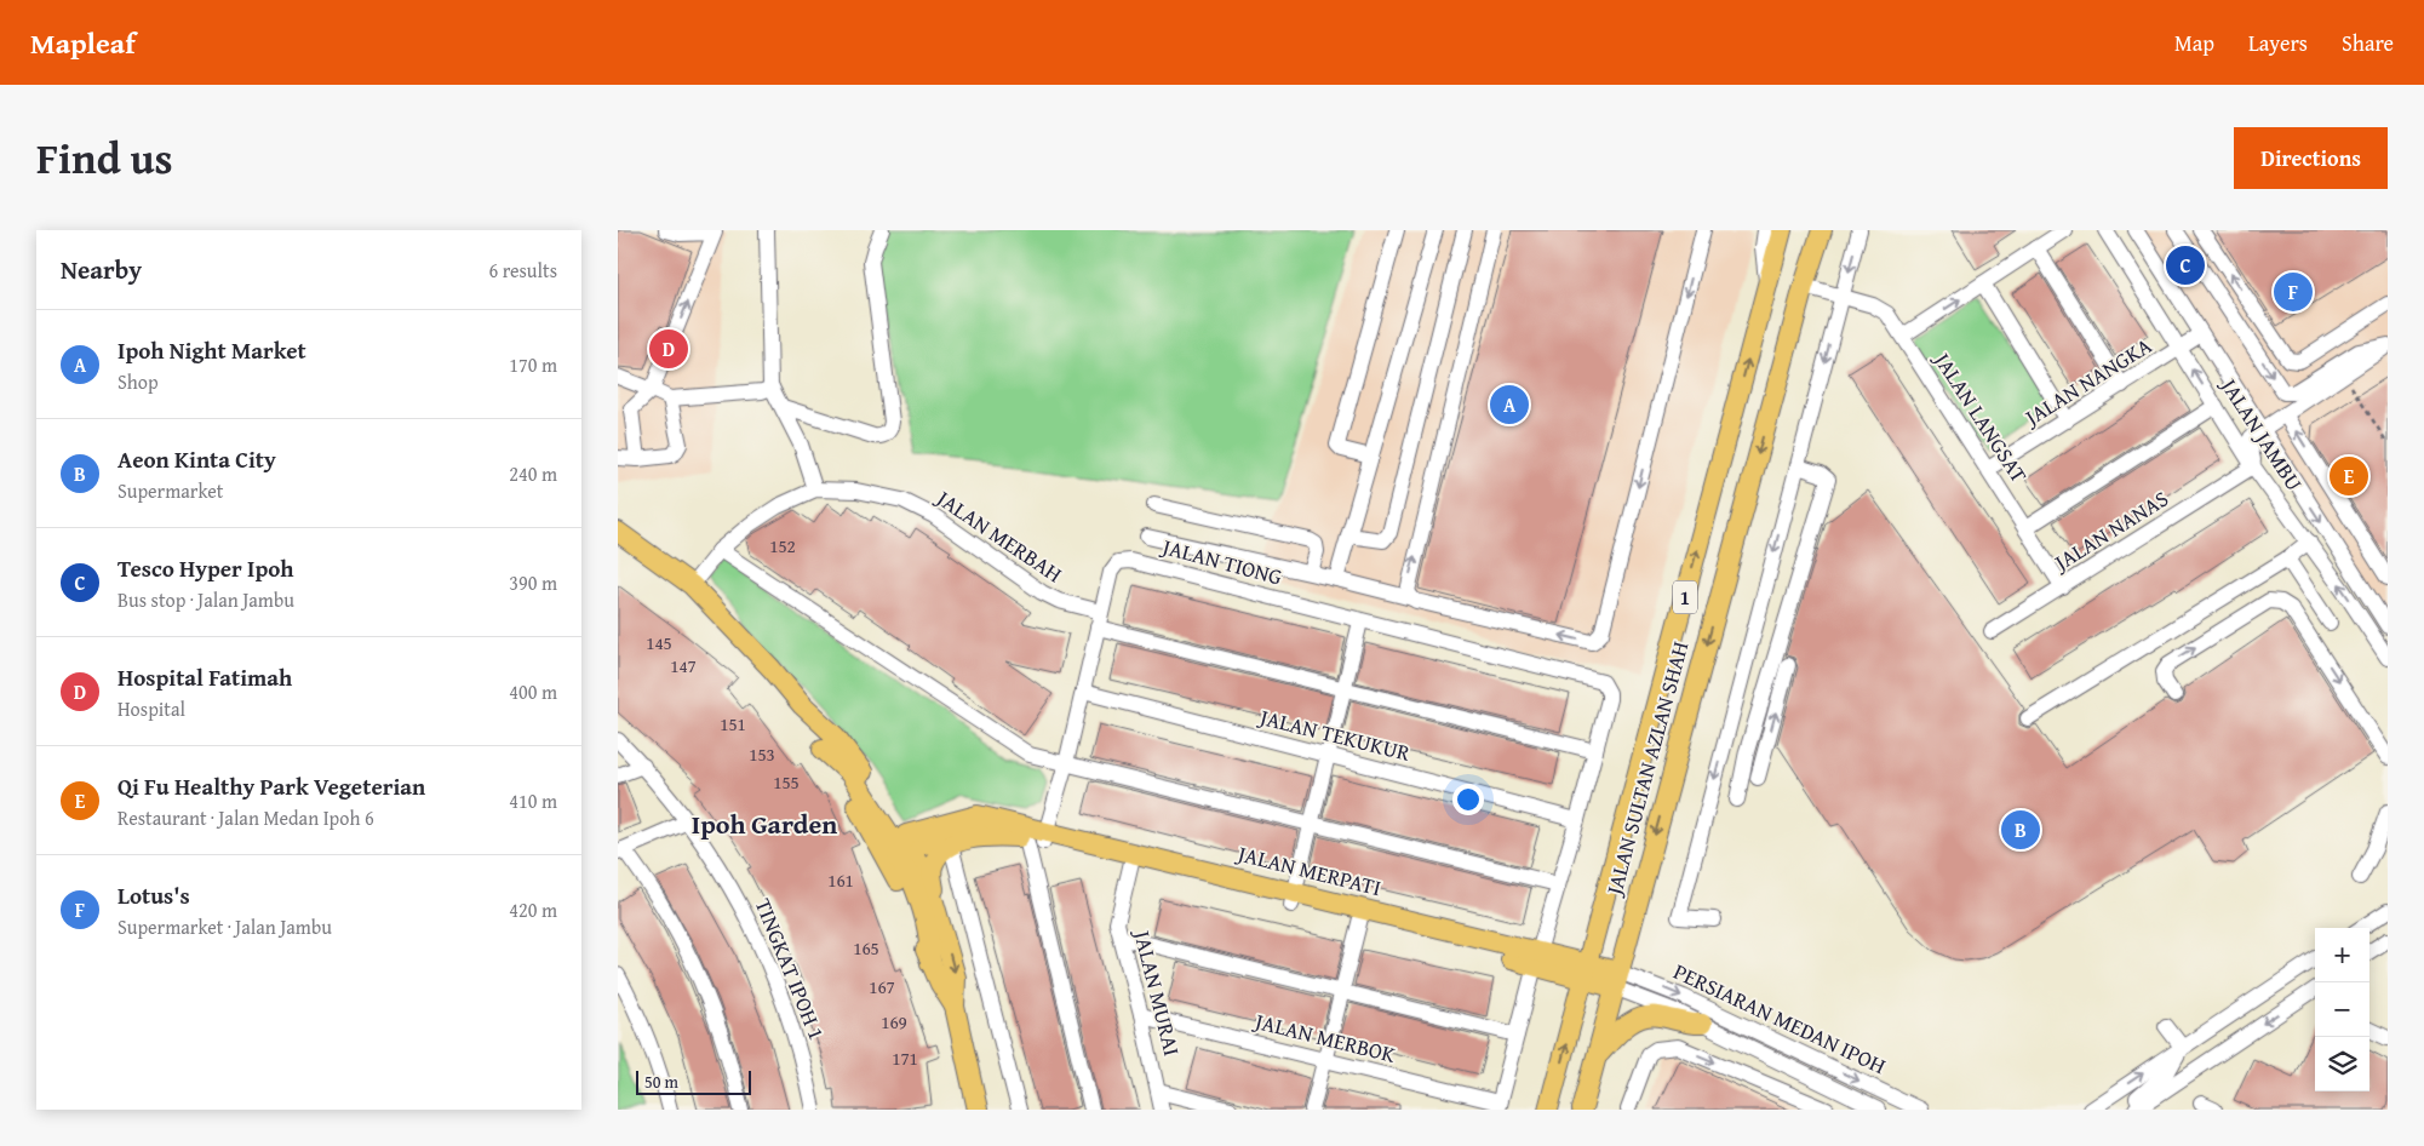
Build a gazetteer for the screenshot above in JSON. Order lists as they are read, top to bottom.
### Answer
{
  "streets": {
    "main road": ["1", "JALAN SULTAN AZLAN SHAH", "JALAN MERPATI"],
    "street": [
      "JALAN NANGKA",
      "JALAN LANGSAT",
      "JALAN JAMBU",
      "JALAN NANAS",
      "JALAN MERBAH",
      "JALAN TIONG",
      "JALAN TEKUKUR",
      "TINGKAT IPOH 1",
      "JALAN MURAI",
      "PERSIARAN MEDAN IPOH",
      "JALAN MERBOK"
    ]
  },
  "crossings": [
    ["JALAN NANGKA", "JALAN LANGSAT"],
    ["JALAN NANGKA", "JALAN JAMBU"],
    ["JALAN LANGSAT", "JALAN NANAS"],
    ["JALAN LANGSAT", "JALAN SULTAN AZLAN SHAH"],
    ["JALAN JAMBU", "JALAN NANAS"],
    ["JALAN MERBAH", "JALAN TIONG"],
    ["JALAN TIONG", "JALAN TEKUKUR"],
    ["JALAN TIONG", "JALAN MERPATI"],
    ["JALAN SULTAN AZLAN SHAH", "JALAN MERPATI"],
    ["JALAN SULTAN AZLAN SHAH", "PERSIARAN MEDAN IPOH"],
    ["JALAN MERPATI", "JALAN MURAI"],
    ["JALAN MERPATI", "PERSIARAN MEDAN IPOH"],
    ["JALAN MURAI", "JALAN MERBOK"]
  ],
  "districts": ["Ipoh Garden"],
  "house_numbers": [
    "152",
    "145",
    "147",
    "151",
    "153",
    "155",
    "161",
    "165",
    "167",
    "169",
    "171"
  ],
  "scale_bar": "50 m",
  "page": {
    "header": "Mapleaf",
    "nav": ["Map", "Layers", "Share"],
    "title": "Find us",
    "buttons": "Directions",
    "heading": ["Nearby", "6 results"],
    "pins": [
      "C",
      "F",
      "D",
      "A",
      "E",
      "B"
    ],
    "list": [
      {
        "mark": "A",
        "name": "Ipoh Night Market",
        "note": "Shop",
        "value": "170 m"
      },
      {
        "mark": "B",
        "name": "Aeon Kinta City",
        "note": "Supermarket",
        "value": "240 m"
      },
      {
        "mark": "C",
        "name": "Tesco Hyper Ipoh",
        "note": "Bus stop · Jalan Jambu",
        "value": "390 m"
      },
      {
        "mark": "D",
        "name": "Hospital Fatimah",
        "note": "Hospital",
        "value": "400 m"
      },
      {
        "mark": "E",
        "name": "Qi Fu Healthy Park Vegeterian",
        "note": "Restaurant · Jalan Medan Ipoh 6",
        "value": "410 m"
      },
      {
        "mark": "F",
        "name": "Lotus's",
        "note": "Supermarket · Jalan Jambu",
        "value": "420 m"
      }
    ],
    "map_buttons": ["+", "−"],
    "scale": "50 m"
  }
}
